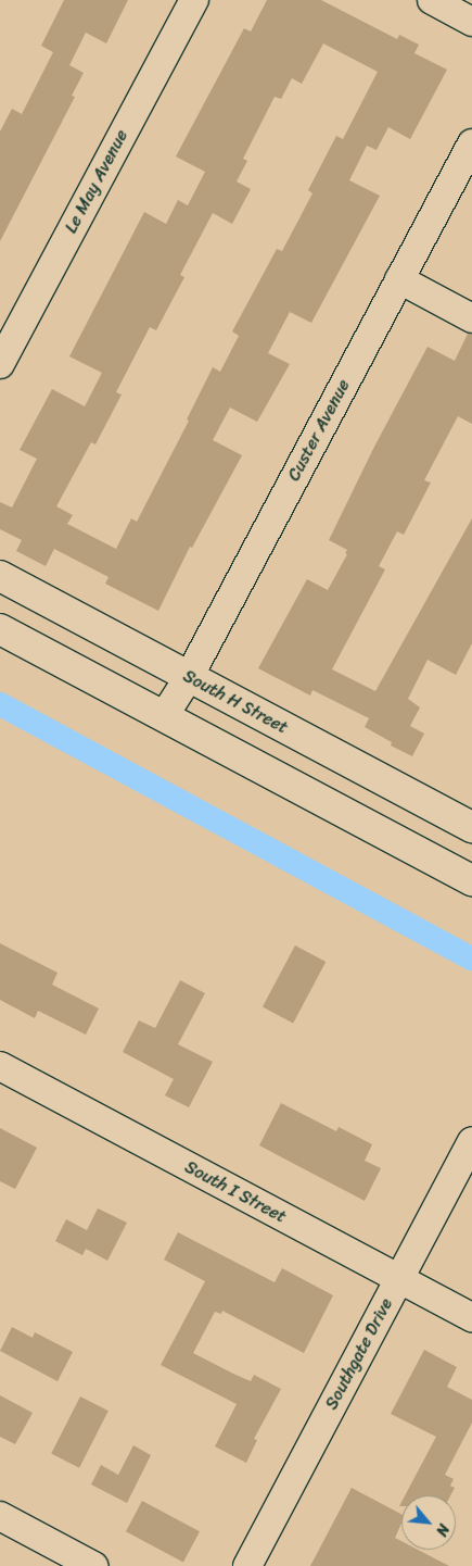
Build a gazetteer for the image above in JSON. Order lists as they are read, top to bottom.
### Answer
{
  "streets": {
    "street": [
      "Le May Avenue",
      "Custer Avenue",
      "South H Street",
      "South I Street",
      "Southgate Drive"
    ]
  },
  "crossings": [
    ["Custer Avenue", "South H Street"],
    ["South I Street", "Southgate Drive"]
  ],
  "north": "bottom right"
}
